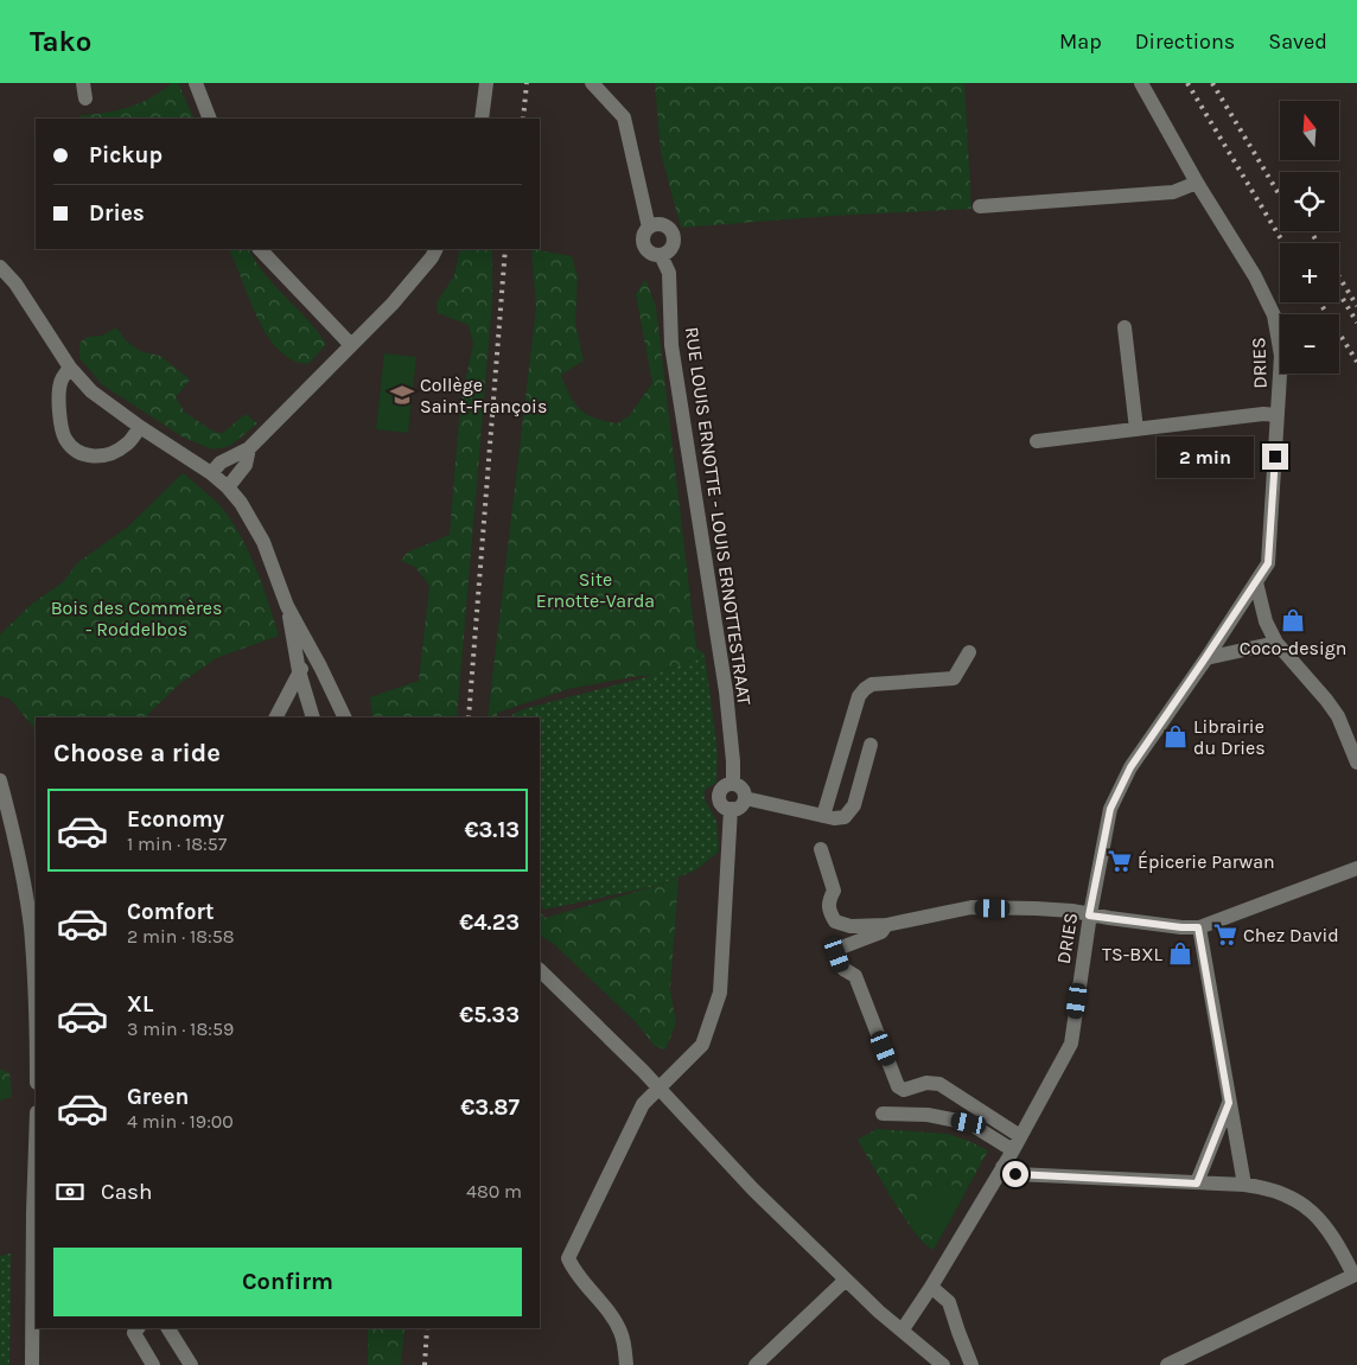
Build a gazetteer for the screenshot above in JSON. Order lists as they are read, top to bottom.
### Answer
{
  "streets": {
    "street": ["DRIES", "RUE LOUIS ERNOTTE - LOUIS ERNOTTESTRAAT"]
  },
  "parks": ["Site Ernotte-Varda", "Bois des Commères - Roddelbos"],
  "places": {
    "school or university": ["Collège Saint-François"],
    "shop": ["Coco-design", "Librairie du Dries", "TS-BXL"],
    "supermarket": ["Épicerie Parwan", "Chez David"]
  },
  "north": "top",
  "page": {
    "header": "Tako",
    "nav": ["Map", "Directions", "Saved"],
    "map_buttons": ["+", "−"],
    "banner": ["Pickup", "Dries"],
    "bubble": "2 min",
    "heading": "Choose a ride",
    "list": [
      {
        "name": "Economy",
        "note": "1 min · 18:57",
        "value": "€3.13"
      },
      {
        "name": "Comfort",
        "note": "2 min · 18:58",
        "value": "€4.23"
      },
      {
        "name": "XL",
        "note": "3 min · 18:59",
        "value": "€5.33"
      },
      {
        "name": "Green",
        "note": "4 min · 19:00",
        "value": "€3.87"
      }
    ],
    "pay": ["Cash", "480 m"],
    "buttons": "Confirm"
  }
}
